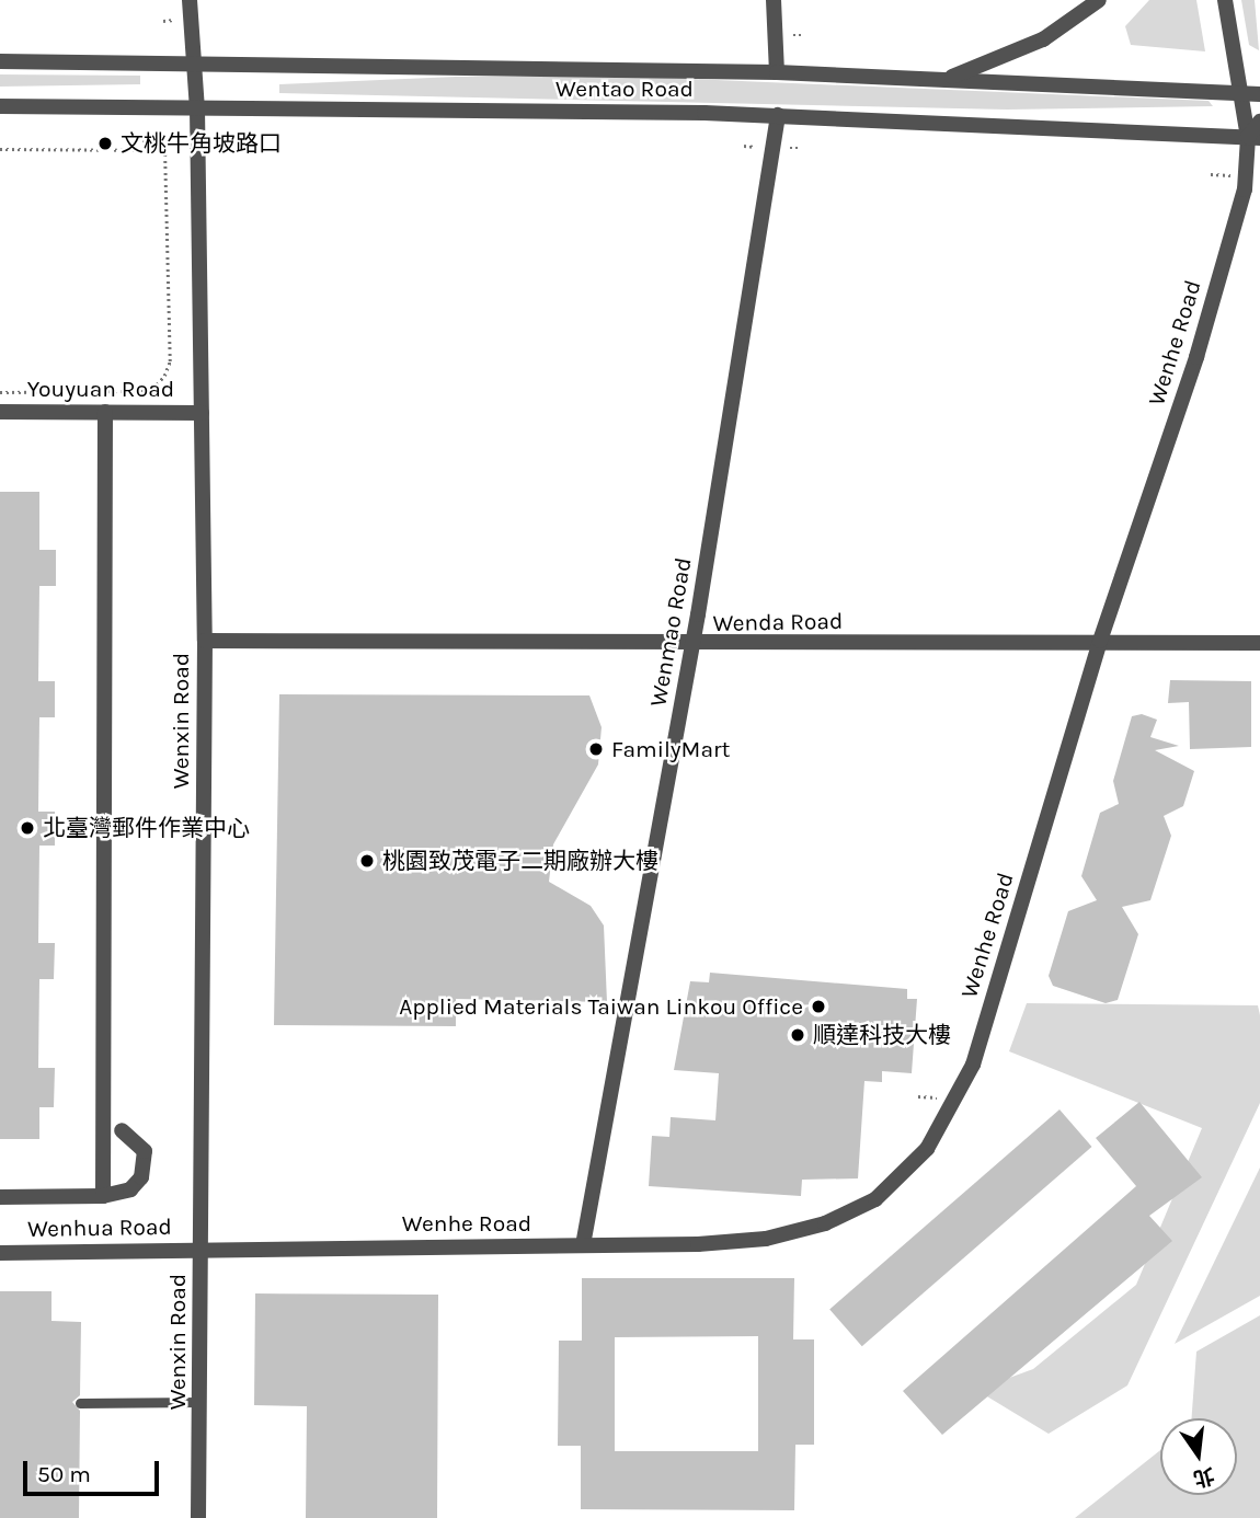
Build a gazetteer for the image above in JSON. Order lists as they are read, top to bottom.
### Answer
{
  "streets": {
    "street": [
      "Wentao Road",
      "Wenhe Road",
      "Youyuan Road",
      "Wenda Road",
      "Wenmao Road",
      "Wenxin Road",
      "Wenhua Road"
    ]
  },
  "crossings": [
    ["Wentao Road", "Wenhe Road"],
    ["Wentao Road", "Wenmao Road"],
    ["Wentao Road", "Wenxin Road"],
    ["Wenhe Road", "Wenda Road"],
    ["Wenhe Road", "Wenmao Road"],
    ["Wenhe Road", "Wenxin Road"],
    ["Wenhe Road", "Wenhua Road"],
    ["Youyuan Road", "Wenxin Road"],
    ["Wenda Road", "Wenmao Road"],
    ["Wenda Road", "Wenxin Road"],
    ["Wenxin Road", "Wenhua Road"]
  ],
  "places": [
    "文桃牛角坡路口",
    "FamilyMart",
    "北臺灣郵件作業中心",
    "桃園致茂電子二期廠辦大樓",
    "Applied Materials Taiwan Linkou Office",
    "順達科技大樓"
  ],
  "scale_bar": "50 m",
  "north": "bottom"
}
